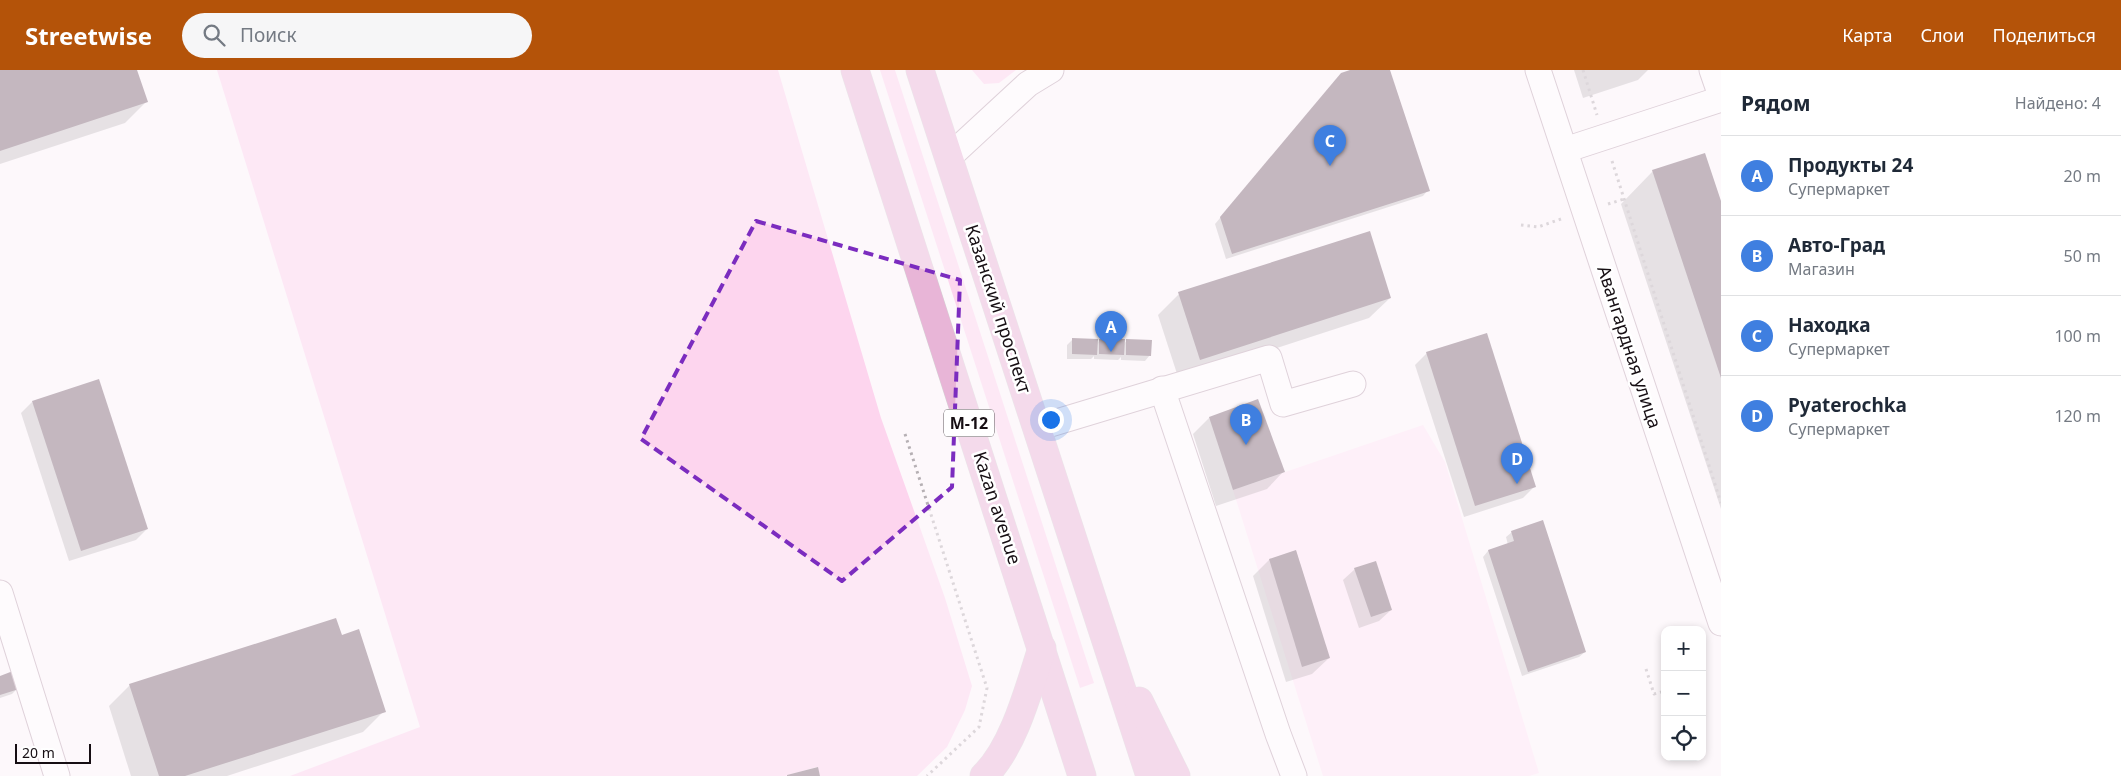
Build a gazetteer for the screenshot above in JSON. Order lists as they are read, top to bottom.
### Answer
{
  "streets": {
    "main road": ["Казанский проспект", "М-12", "Kazan avenue"],
    "street": ["Авангардная улица"]
  },
  "scale_bar": "20 m",
  "page": {
    "header": "Streetwise",
    "search": "Поиск",
    "nav": ["Карта", "Слои", "Поделиться"],
    "heading": ["Рядом", "Найдено: 4"],
    "pins": [
      "C",
      "A",
      "B",
      "D"
    ],
    "list": [
      {
        "mark": "A",
        "name": "Продукты 24",
        "note": "Супермаркет",
        "value": "20 m"
      },
      {
        "mark": "B",
        "name": "Авто-Град",
        "note": "Магазин",
        "value": "50 m"
      },
      {
        "mark": "C",
        "name": "Находка",
        "note": "Супермаркет",
        "value": "100 m"
      },
      {
        "mark": "D",
        "name": "Pyaterochka",
        "note": "Супермаркет",
        "value": "120 m"
      }
    ],
    "map_buttons": ["+", "−"],
    "scale": "20 m"
  }
}
